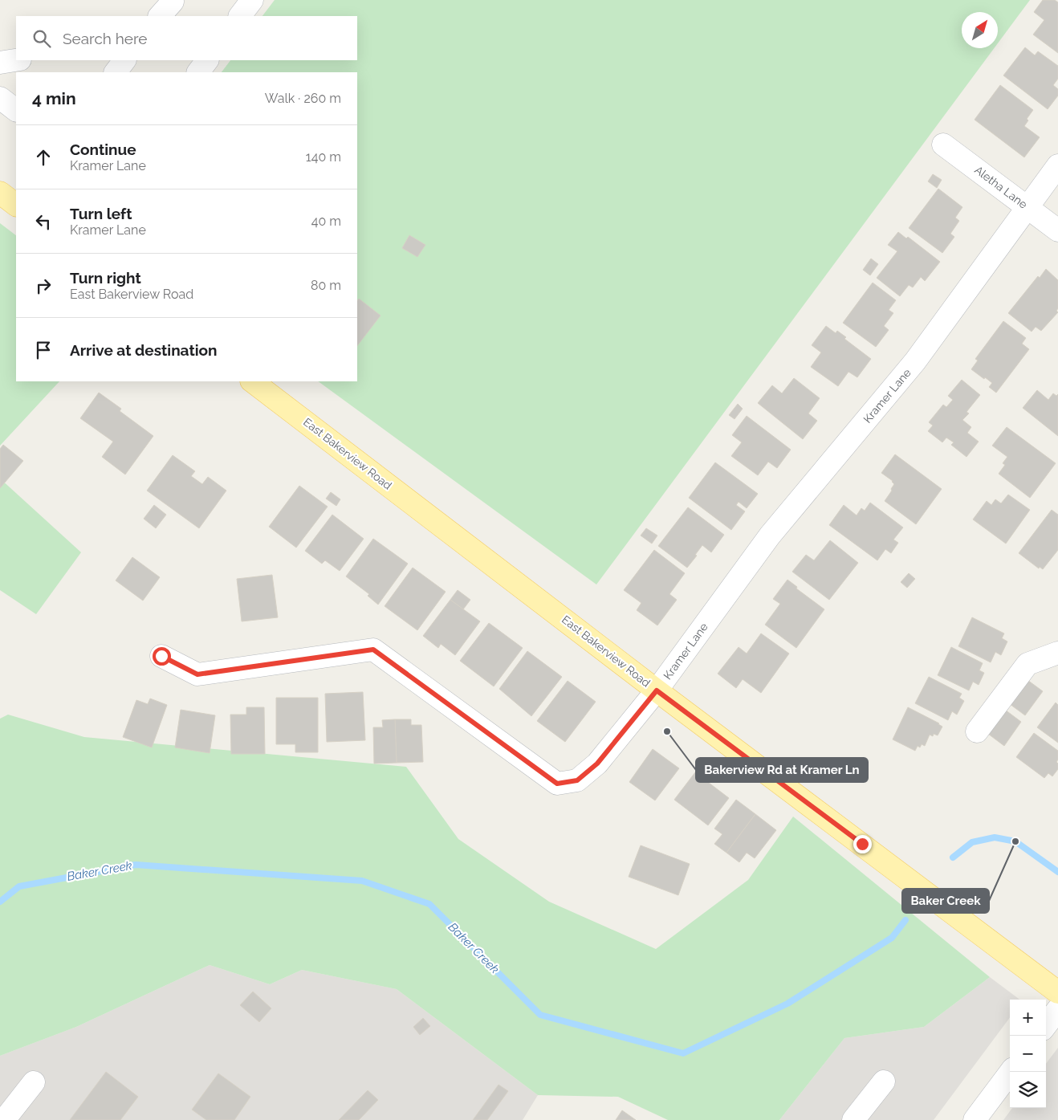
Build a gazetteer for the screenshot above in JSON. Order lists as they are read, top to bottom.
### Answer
{
  "streets": {
    "main road": ["East Bakerview Road"],
    "street": ["Aletha Lane", "Kramer Lane"]
  },
  "crossings": [
    ["Aletha Lane", "Kramer Lane"],
    ["Kramer Lane", "East Bakerview Road"]
  ],
  "water": ["Baker Creek"],
  "places": ["Bakerview Rd at Kramer Ln", "Baker Creek"],
  "north": "top right",
  "page": {
    "search": "Search here",
    "heading": ["4 min", "Walk · 260 m"],
    "list": [
      ["Continue", "Kramer Lane", "140 m"],
      ["Turn left", "Kramer Lane", "40 m"],
      ["Turn right", "East Bakerview Road", "80 m"],
      "Arrive at destination"
    ],
    "map_buttons": ["+", "−"]
  }
}
